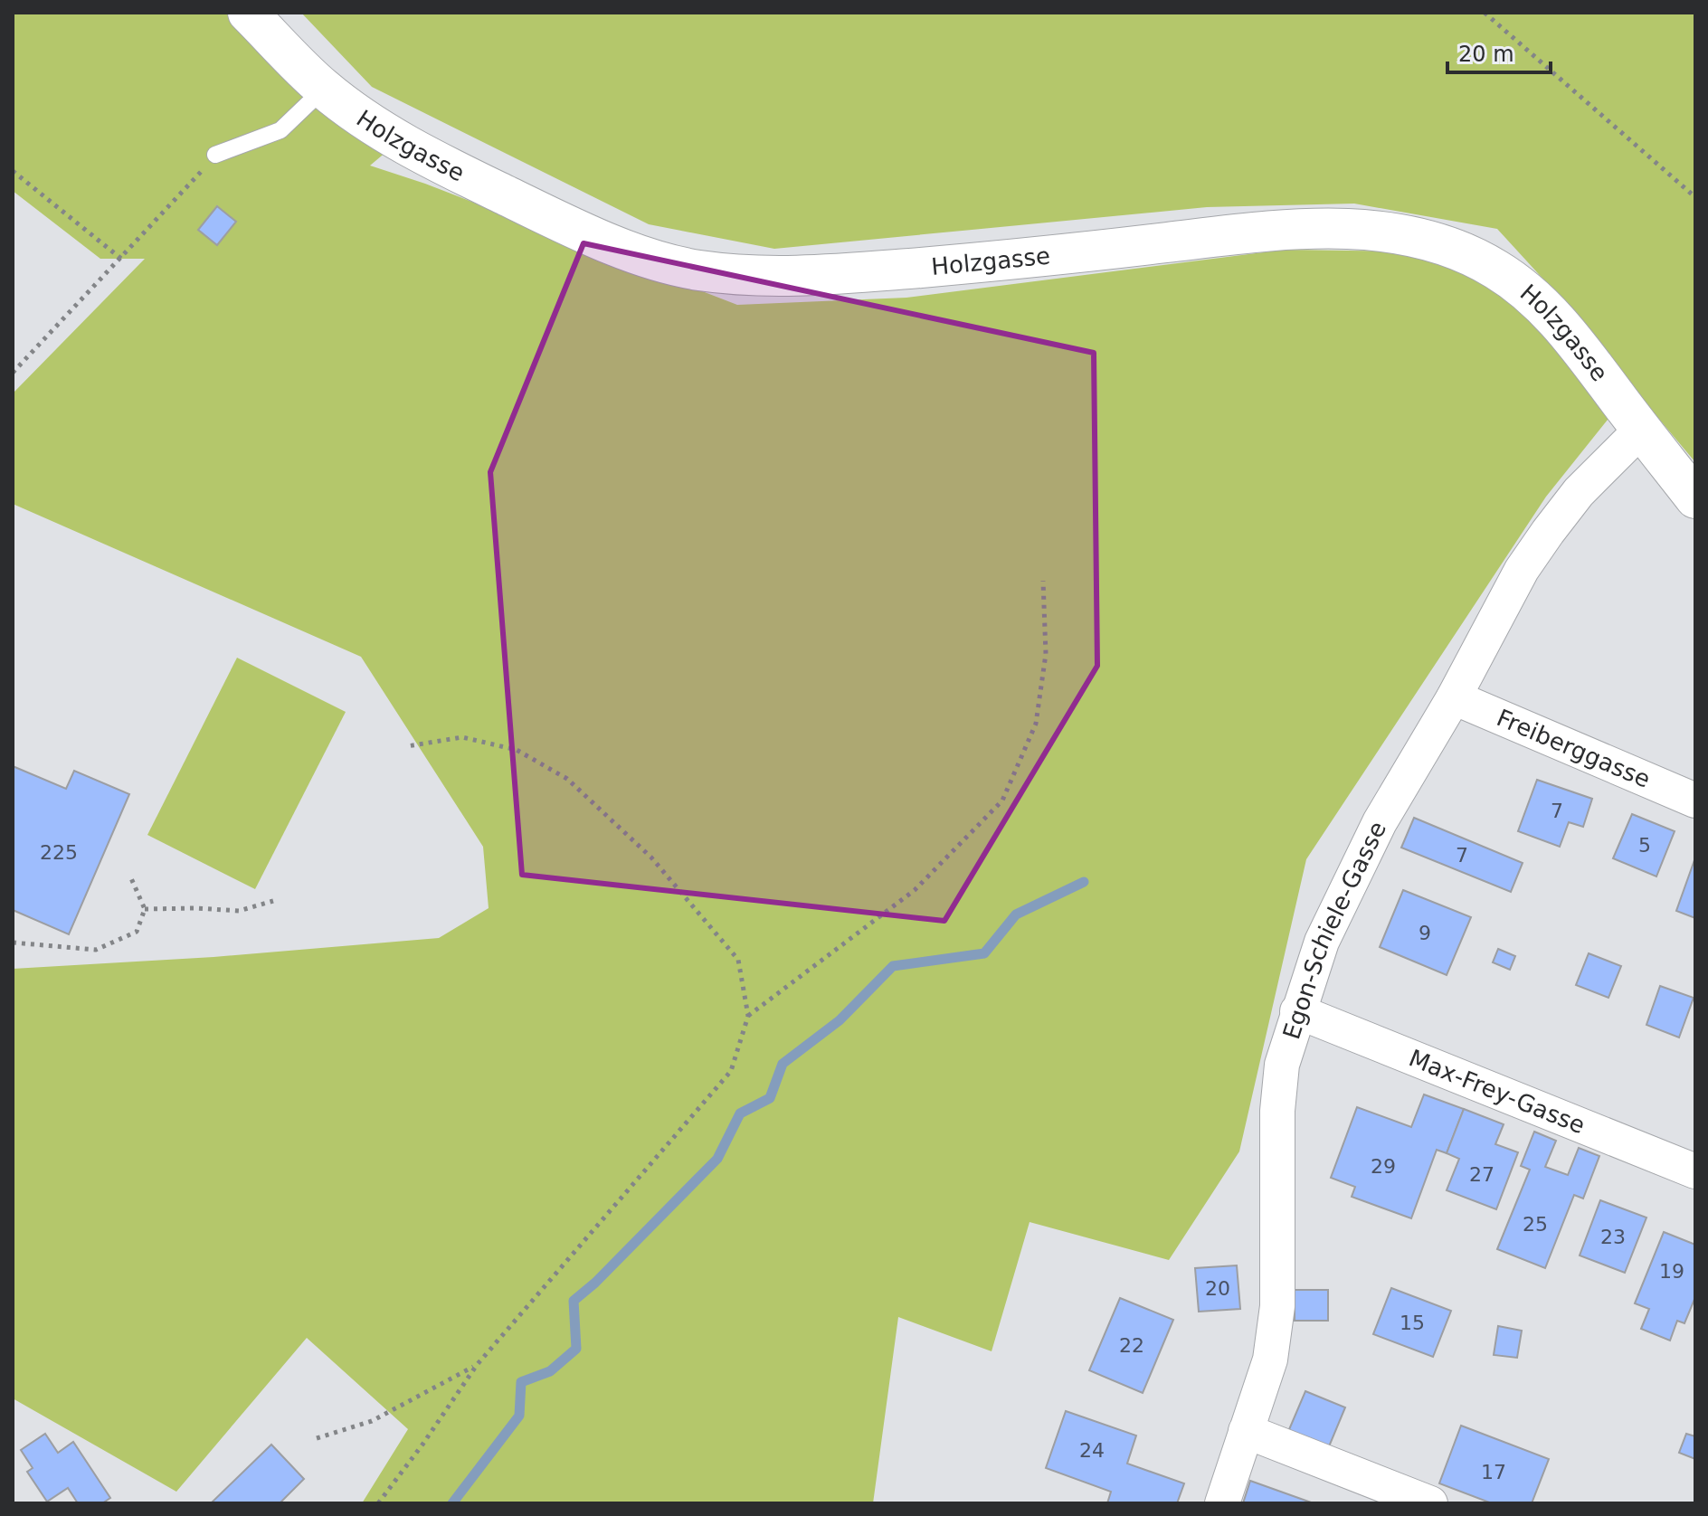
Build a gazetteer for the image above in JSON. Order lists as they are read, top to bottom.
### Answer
{
  "streets": {
    "street": [
      "Holzgasse",
      "Freiberggasse",
      "Egon-Schiele-Gasse",
      "Max-Frey-Gasse"
    ]
  },
  "crossings": [
    ["Holzgasse", "Egon-Schiele-Gasse"],
    ["Freiberggasse", "Egon-Schiele-Gasse"],
    ["Egon-Schiele-Gasse", "Max-Frey-Gasse"]
  ],
  "house_numbers": [
    "7",
    "5",
    "225",
    "7",
    "9",
    "29",
    "27",
    "25",
    "23",
    "19",
    "20",
    "15",
    "22",
    "24",
    "17"
  ],
  "scale_bar": "20 m"
}
